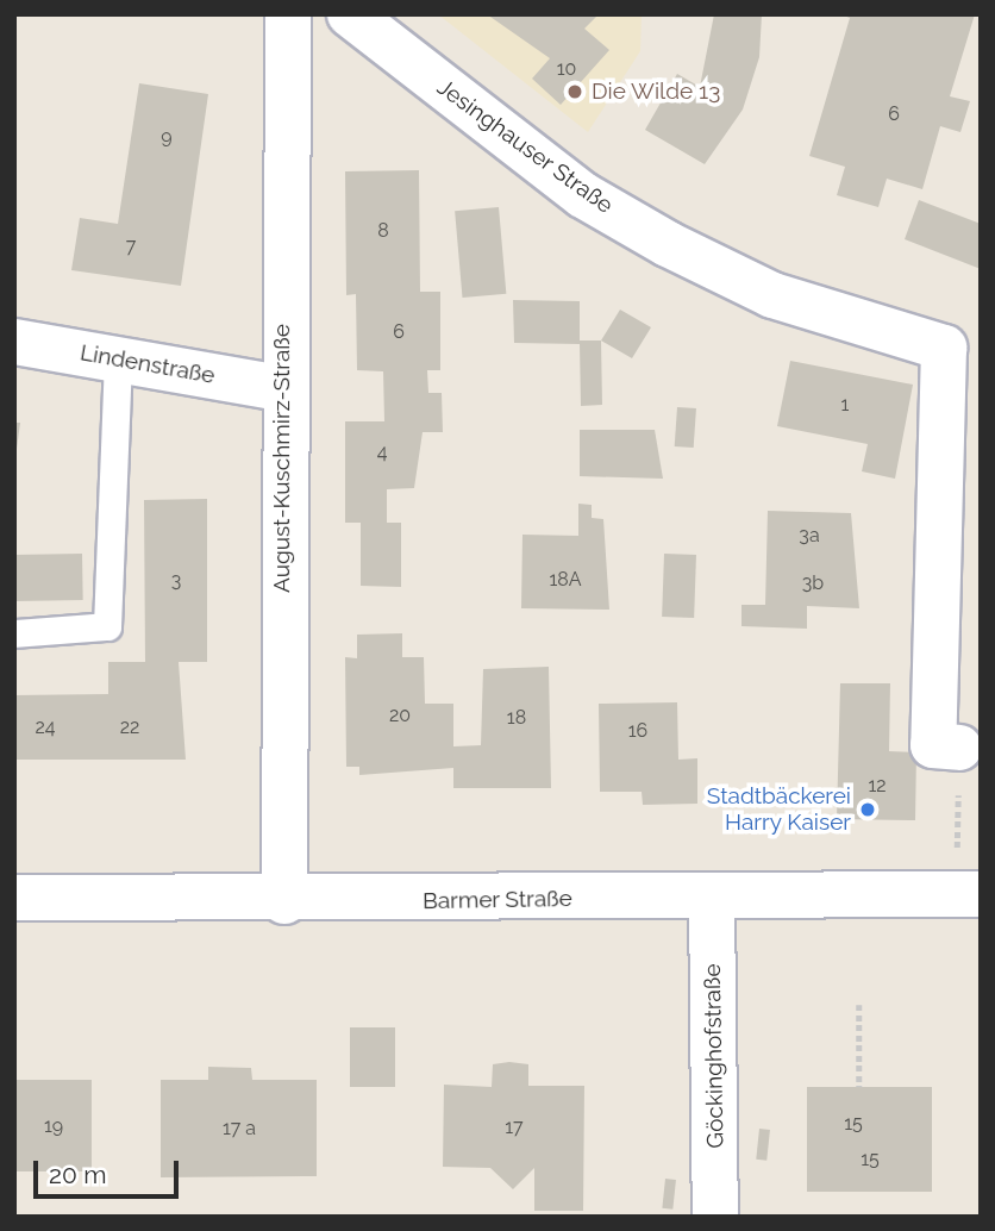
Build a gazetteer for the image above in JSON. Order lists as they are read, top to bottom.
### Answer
{
  "streets": {
    "street": [
      "Jesinghauser Straße",
      "Lindenstraße",
      "August-Kuschmirz-Straße",
      "Barmer Straße",
      "Göckinghofstraße"
    ]
  },
  "crossings": [
    ["Lindenstraße", "August-Kuschmirz-Straße"],
    ["August-Kuschmirz-Straße", "Barmer Straße"],
    ["Barmer Straße", "Göckinghofstraße"]
  ],
  "places": ["Die Wilde 13", "Stadtbäckerei Harry Kaiser"],
  "house_numbers": [
    "10",
    "6",
    "9",
    "8",
    "7",
    "6",
    "1",
    "4",
    "3a",
    "18A",
    "3",
    "3b",
    "20",
    "18",
    "24",
    "22",
    "16",
    "12",
    "15",
    "19",
    "17",
    "17 a",
    "15"
  ],
  "scale_bar": "20 m"
}
